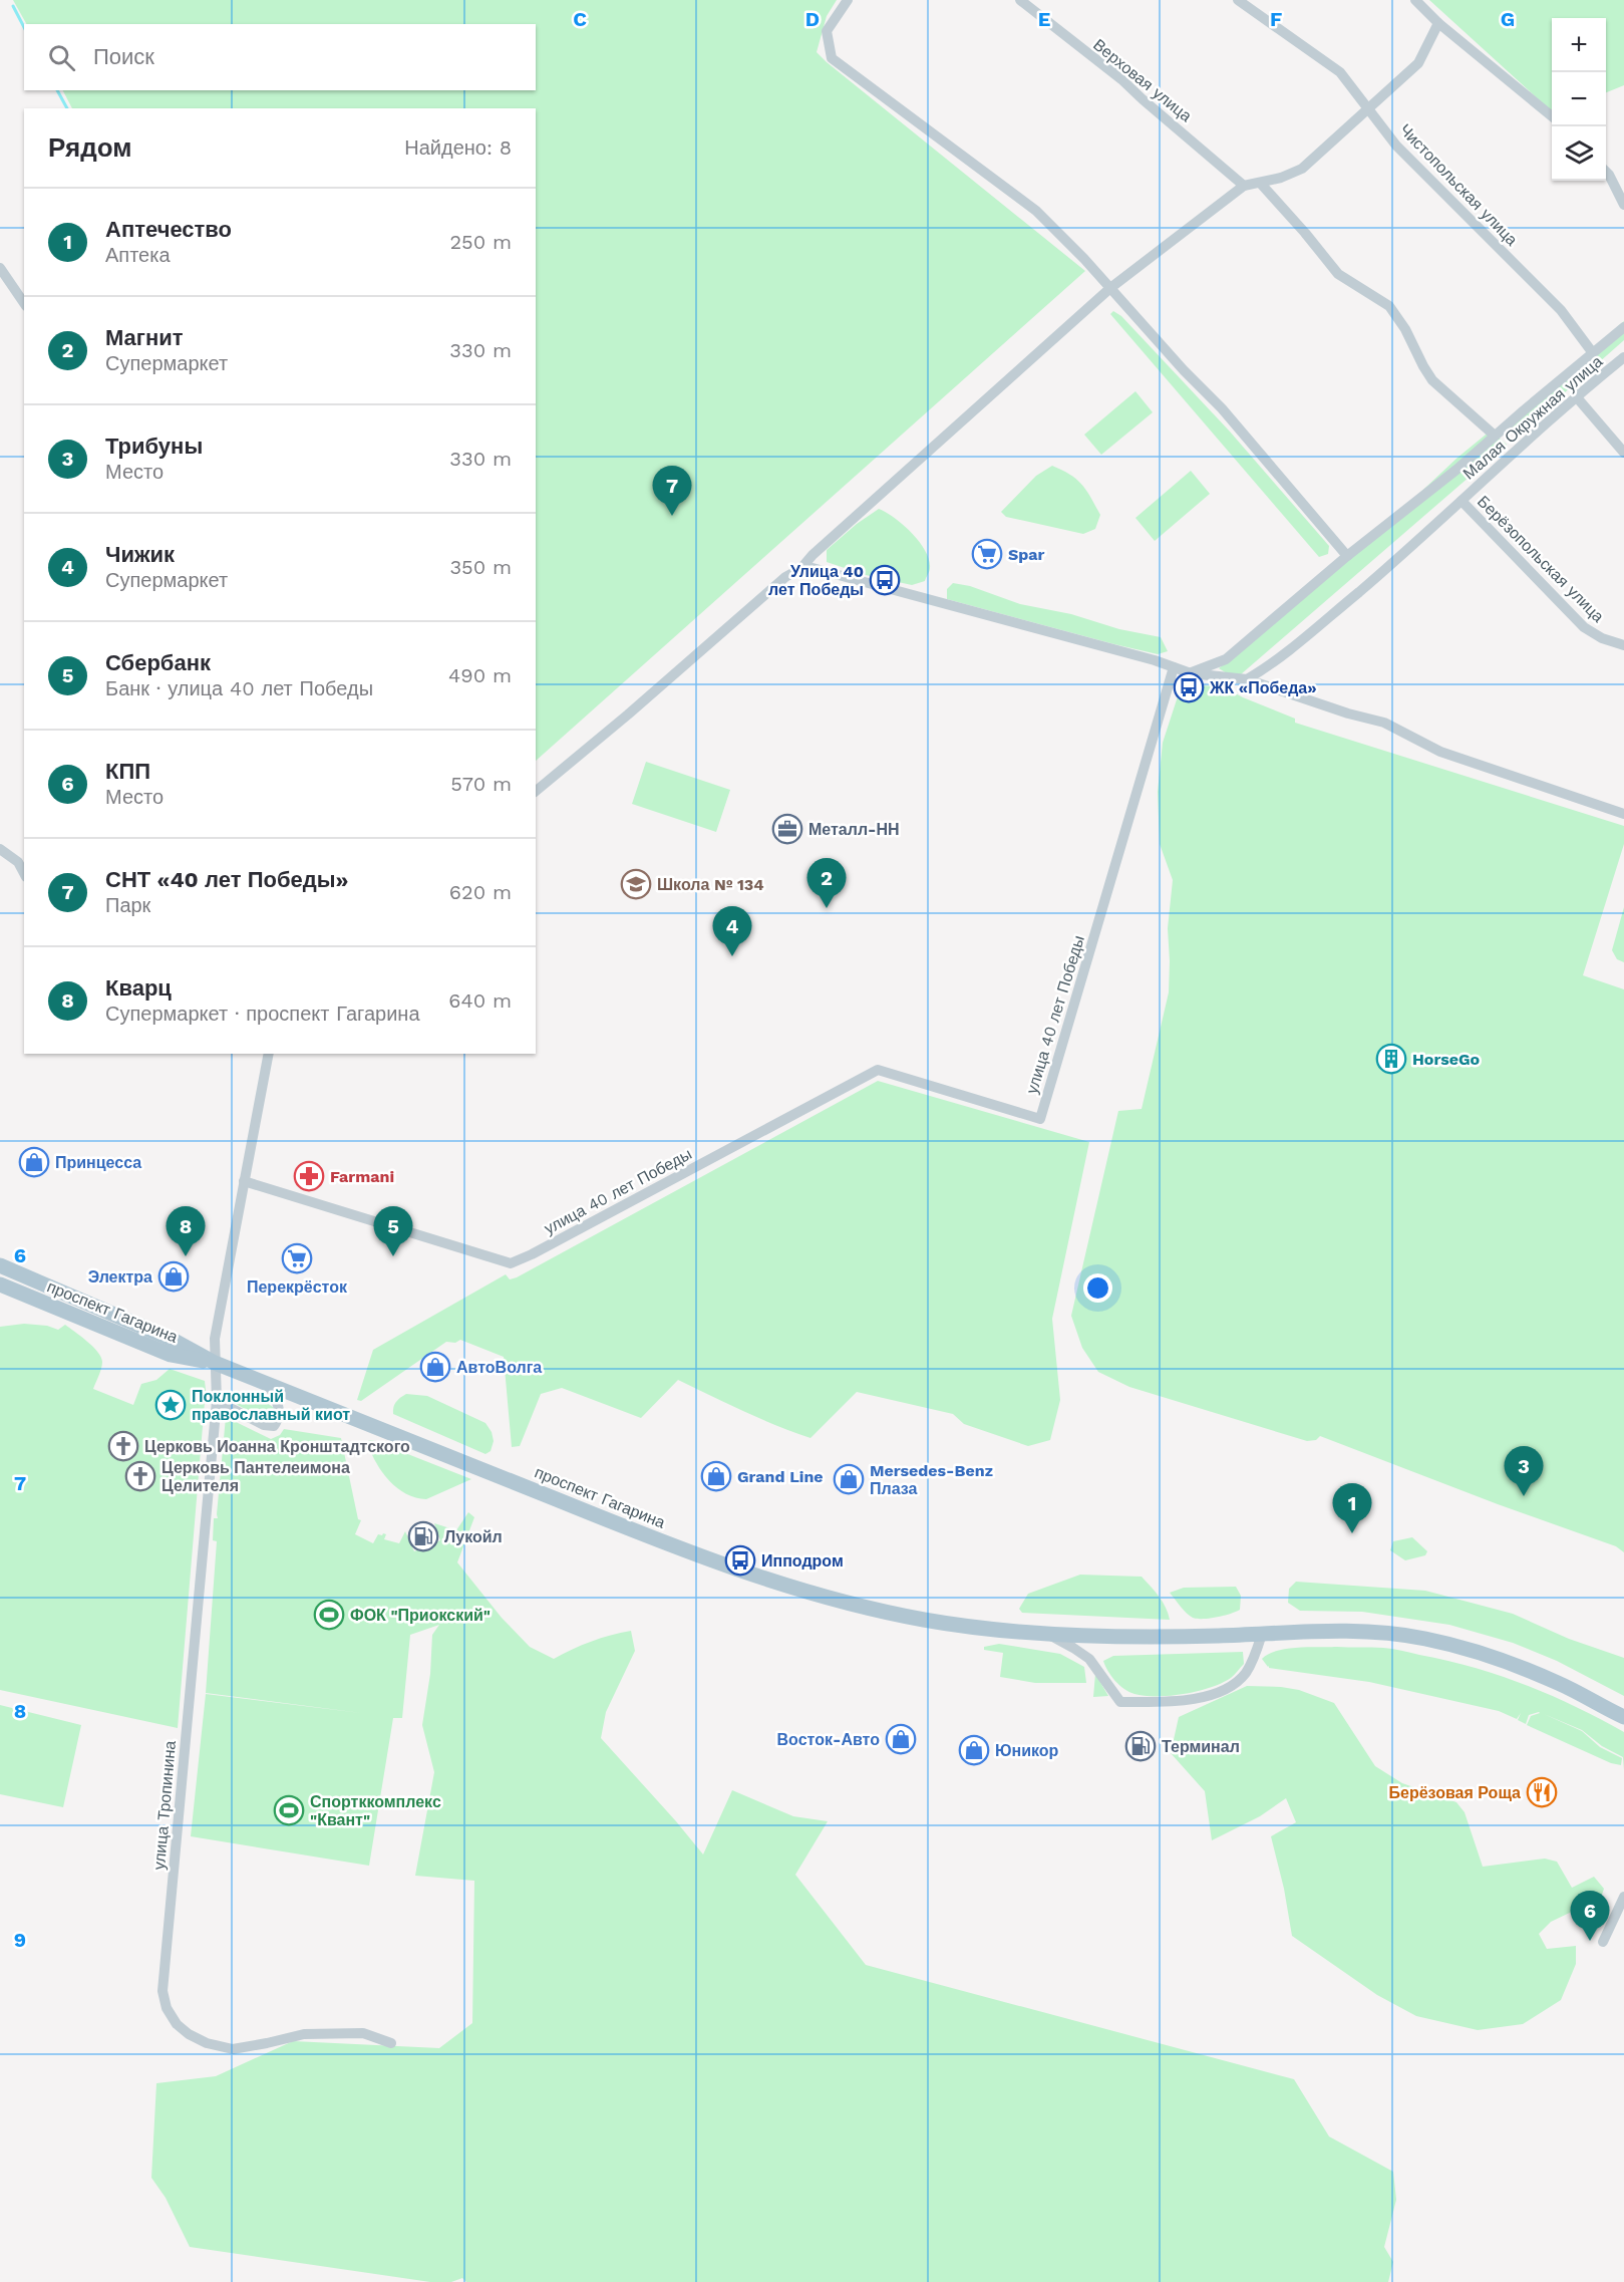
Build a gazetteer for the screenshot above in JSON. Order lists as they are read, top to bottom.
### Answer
{
  "streets": {
    "main road": ["проспект Гагарина"],
    "street": [
      "Верховая улица",
      "Чистопольская улица",
      "Малая Окружная улица",
      "Берёзопольская улица",
      "улица 40 лет Победы",
      "улица Тропинина"
    ]
  },
  "crossings": [
    ["Малая Окружная улица", "Берёзопольская улица"],
    ["улица 40 лет Победы", "улица Тропинина"],
    ["проспект Гагарина", "улица Тропинина"]
  ],
  "places": {
    "supermarket": ["Spar", "Перекрёсток"],
    "bus stop": ["Улица 40 лет Победы", "ЖК «Победа»", "Ипподром"],
    "office": ["Металл-НН"],
    "school or university": ["Школа № 134"],
    "building": ["HorseGo"],
    "shop": [
      "Принцесса",
      "Электра",
      "АвтоВолга",
      "Grand Line",
      "Mersedes-Benz Плаза",
      "Восток-Авто",
      "Юникор"
    ],
    "pharmacy": ["Farmani"],
    "place": ["Поклонный православный киот"],
    "church": ["Церковь Иоанна Кронштадтского", "Церковь Пантелеимона Целителя"],
    "fuel station": ["Лукойл", "Терминал"],
    "sports": ["ФОК \"Приокский\"", "Спортккомплекс \"Квант\""],
    "restaurant": ["Берёзовая Роща"]
  },
  "page": {
    "map_buttons": ["+", "−"],
    "search": "Поиск",
    "heading": ["Рядом", "Найдено: 8"],
    "list": [
      {
        "mark": "1",
        "name": "Аптечество",
        "note": "Аптека",
        "value": "250 m"
      },
      {
        "mark": "2",
        "name": "Магнит",
        "note": "Супермаркет",
        "value": "330 m"
      },
      {
        "mark": "3",
        "name": "Трибуны",
        "note": "Место",
        "value": "330 m"
      },
      {
        "mark": "4",
        "name": "Чижик",
        "note": "Супермаркет",
        "value": "350 m"
      },
      {
        "mark": "5",
        "name": "Сбербанк",
        "note": "Банк · улица 40 лет Победы",
        "value": "490 m"
      },
      {
        "mark": "6",
        "name": "КПП",
        "note": "Место",
        "value": "570 m"
      },
      {
        "mark": "7",
        "name": "СНТ «40 лет Победы»",
        "note": "Парк",
        "value": "620 m"
      },
      {
        "mark": "8",
        "name": "Кварц",
        "note": "Супермаркет · проспект Гагарина",
        "value": "640 m"
      }
    ],
    "pins": [
      "7",
      "2",
      "4",
      "5",
      "8",
      "3",
      "1",
      "6"
    ]
  },
  "grid": {
    "columns": [
      "C",
      "D",
      "E",
      "F",
      "G"
    ],
    "rows": [
      "6",
      "7",
      "8",
      "9"
    ]
  }
}
